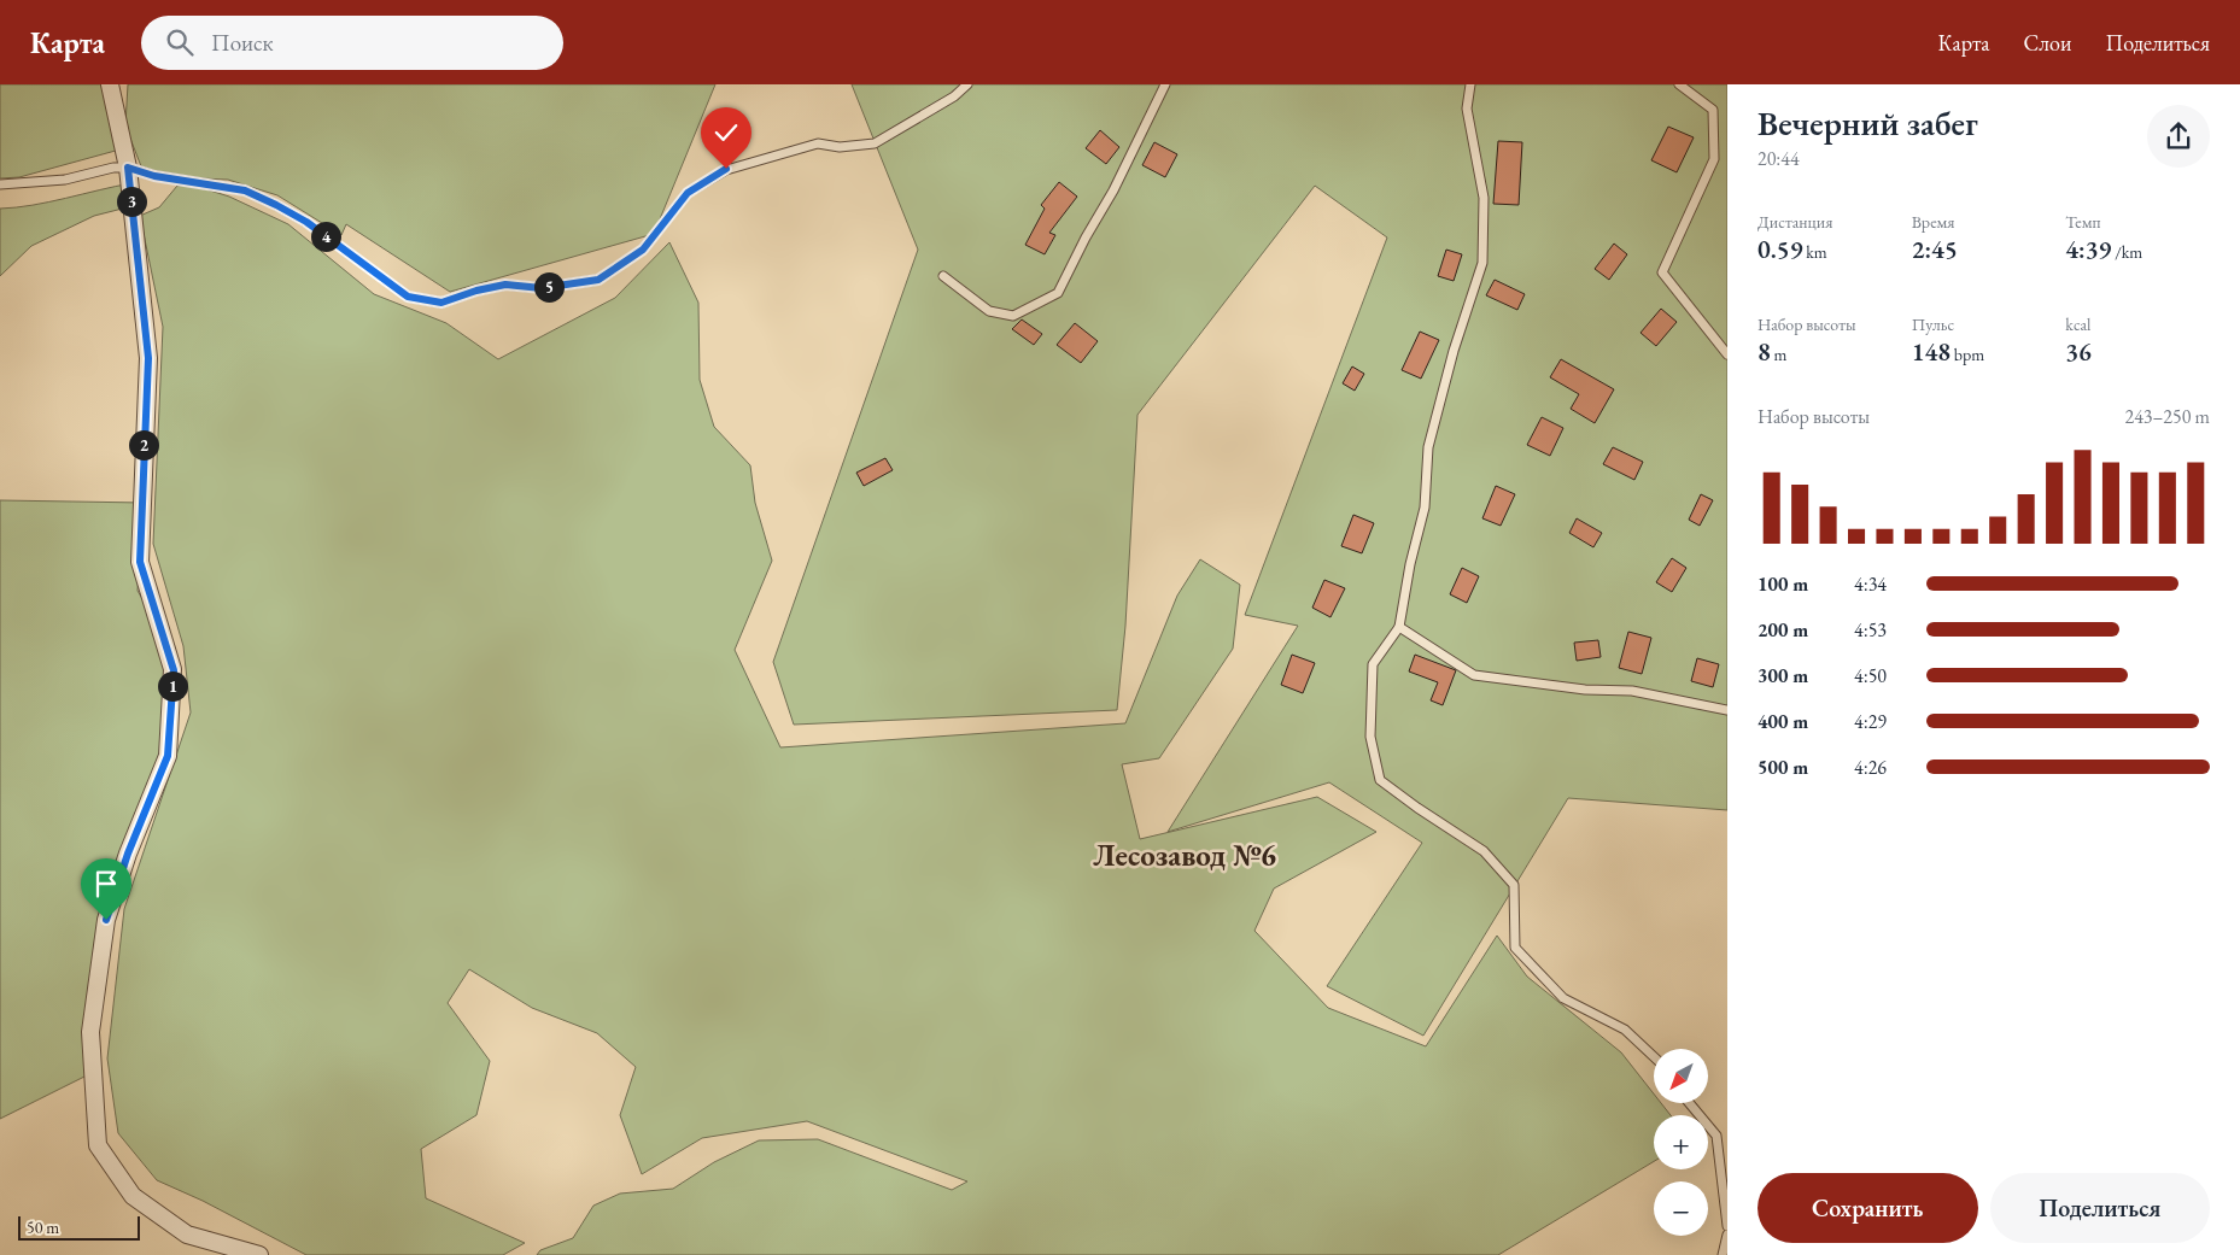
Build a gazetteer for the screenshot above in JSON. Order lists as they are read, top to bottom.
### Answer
{
  "districts": ["Лесозавод №6"],
  "scale_bar": "50 m",
  "north": "bottom left",
  "page": {
    "header": "Карта",
    "search": "Поиск",
    "nav": ["Карта", "Слои", "Поделиться"],
    "heading": ["Вечерний забег", "20:44"],
    "pins": [
      "3",
      "4",
      "5",
      "2",
      "1"
    ],
    "stats": [
      ["Дистанция", "0.59 km"],
      ["Время", "2:45"],
      ["Темп", "4:39 /km"],
      ["Набор высоты", "8 m"],
      ["Пульс", "148 bpm"],
      ["kcal", "36"]
    ],
    "chart": ["Набор высоты", "243–250 m"],
    "list": [
      {
        "name": "100 m",
        "note": "4:34"
      },
      {
        "name": "200 m",
        "note": "4:53"
      },
      {
        "name": "300 m",
        "note": "4:50"
      },
      {
        "name": "400 m",
        "note": "4:29"
      },
      {
        "name": "500 m",
        "note": "4:26"
      }
    ],
    "map_buttons": ["+", "−"],
    "buttons": ["Сохранить", "Поделиться"],
    "scale": "50 m"
  }
}
